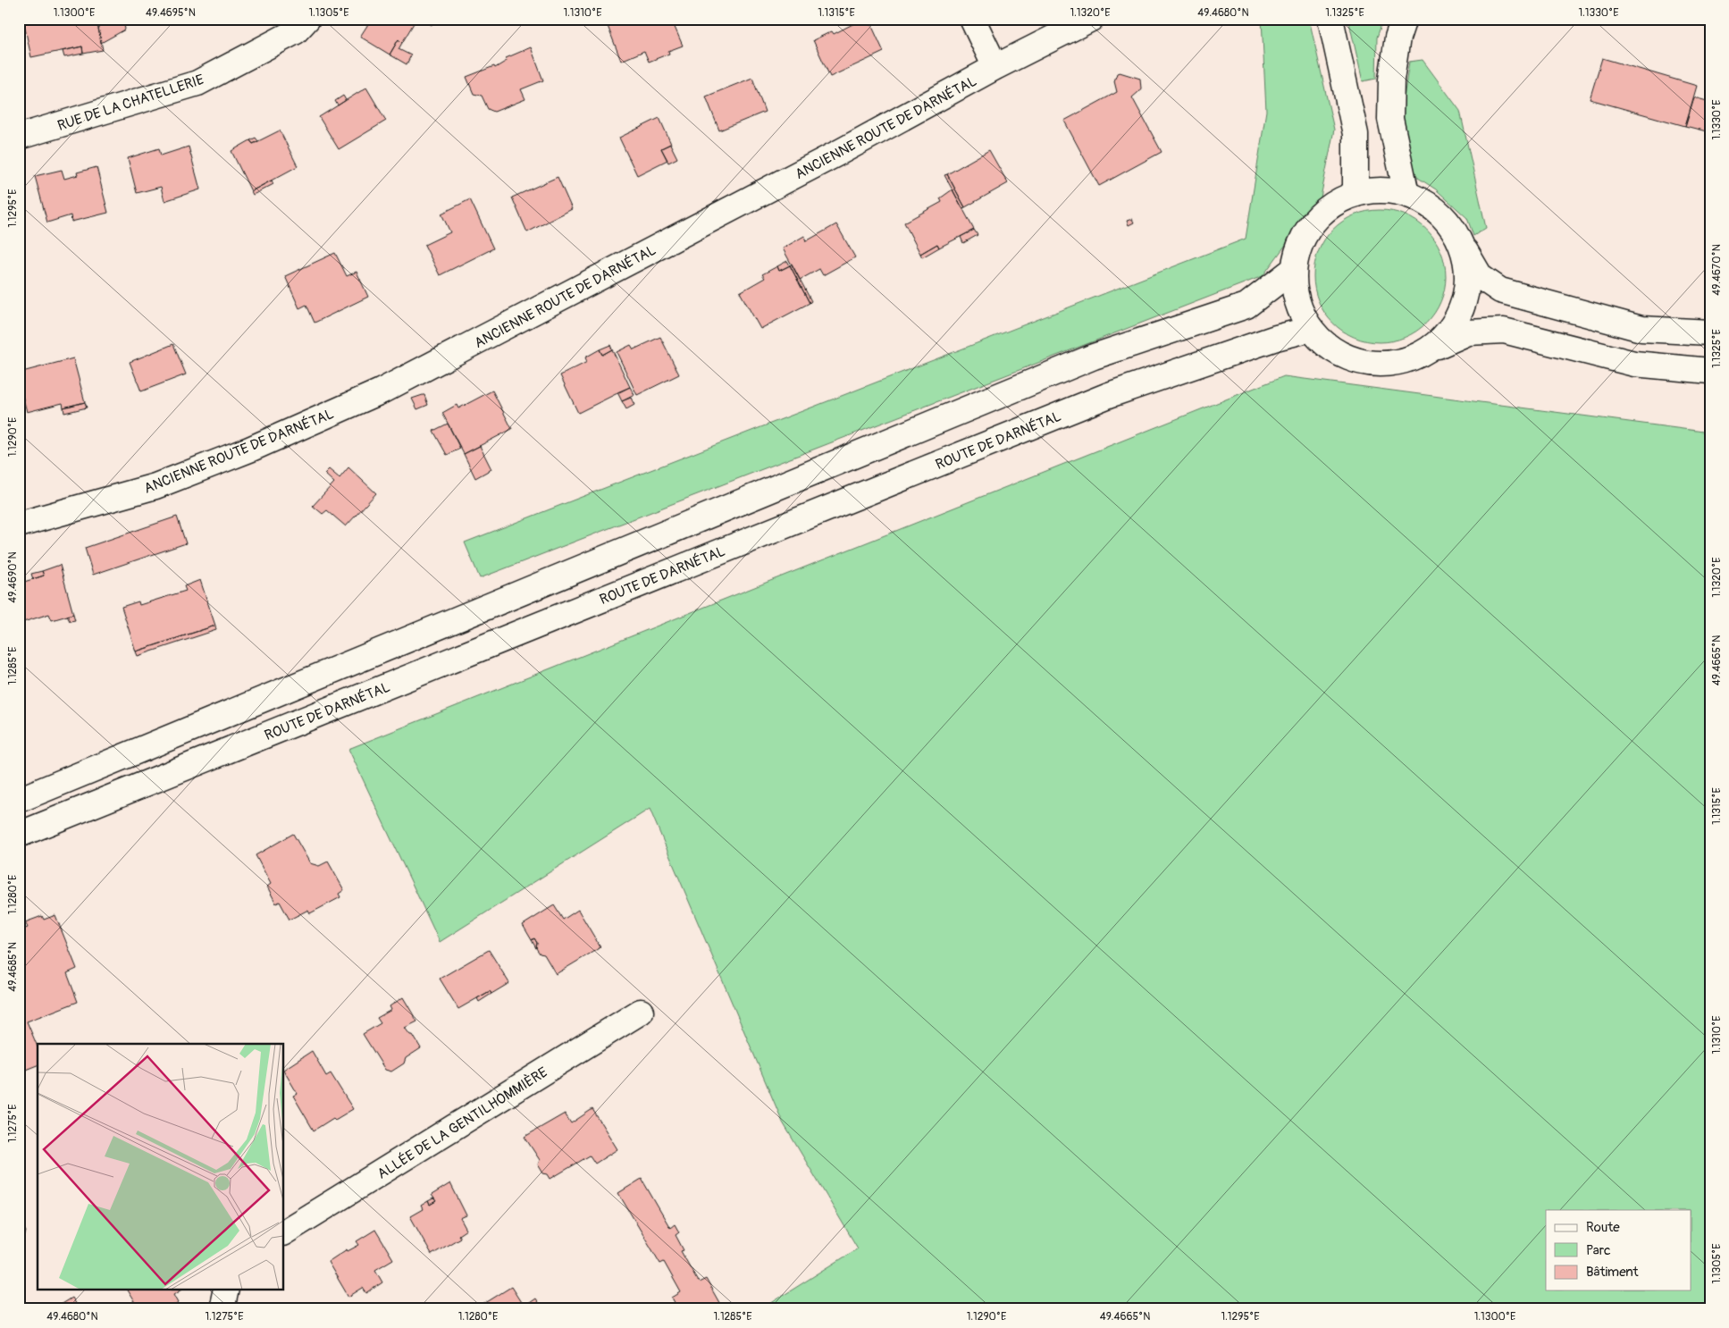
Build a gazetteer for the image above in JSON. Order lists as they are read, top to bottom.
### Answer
{
  "streets": {
    "main road": [
      "RUE DE LA CHATELLERIE",
      "ANCIENNE ROUTE DE DARNÉTAL",
      "ROUTE DE DARNÉTAL",
      "ALLÉE DE LA GENTILHOMMIÈRE"
    ]
  },
  "legend": ["Route", "Parc", "Bâtiment"],
  "coordinates": [
    "1.1300°E",
    "49.4695°N",
    "1.1305°E",
    "1.1310°E",
    "1.1315°E",
    "1.1320°E",
    "49.4680°N",
    "1.1325°E",
    "1.1330°E",
    "1.1295°E",
    "49.4670°N",
    "1.1290°E",
    "49.4690°N",
    "49.4665°N",
    "1.1285°E",
    "1.1280°E",
    "49.4685°N",
    "1.1275°E"
  ]
}
